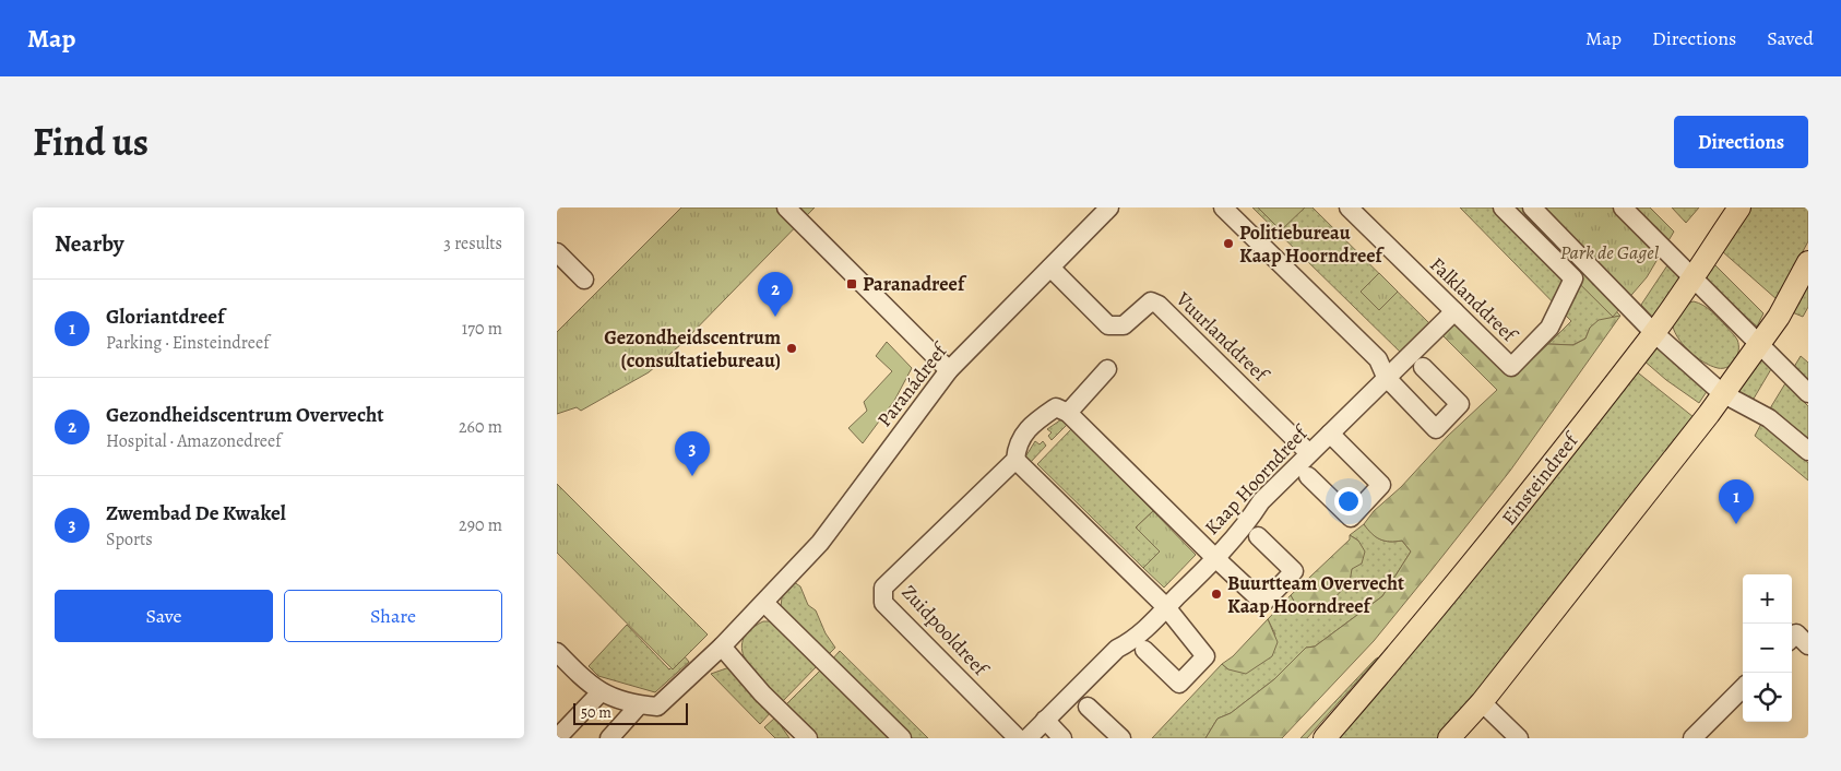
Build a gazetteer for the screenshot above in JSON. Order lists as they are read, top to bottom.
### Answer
{
  "streets": {
    "main road": ["Einsteindreef"],
    "street": [
      "Falklanddreef",
      "Vuurlanddreef",
      "Paranádreef",
      "Kaap Hoorndreef",
      "Zuidpooldreef"
    ]
  },
  "crossings": [
    ["Falklanddreef", "Kaap Hoorndreef"],
    ["Vuurlanddreef", "Paranádreef"],
    ["Vuurlanddreef", "Kaap Hoorndreef"]
  ],
  "parks": ["Park de Gagel"],
  "places": {
    "other": ["Politiebureau Kaap Hoorndreef", "Gezondheidscentrum (consultatiebureau)", "Buurtteam Overvecht Kaap Hoorndreef"],
    "transit": ["Paranadreef"]
  },
  "scale_bar": "50 m",
  "page": {
    "header": "Map",
    "nav": ["Map", "Directions", "Saved"],
    "title": "Find us",
    "buttons": [
      "Directions",
      ["Save", "Share"]
    ],
    "heading": ["Nearby", "3 results"],
    "pins": ["2", "3", "1"],
    "list": [
      {
        "mark": "1",
        "name": "Gloriantdreef",
        "note": "Parking · Einsteindreef",
        "value": "170 m"
      },
      {
        "mark": "2",
        "name": "Gezondheidscentrum Overvecht",
        "note": "Hospital · Amazonedreef",
        "value": "260 m"
      },
      {
        "mark": "3",
        "name": "Zwembad De Kwakel",
        "note": "Sports",
        "value": "290 m"
      }
    ],
    "map_buttons": ["+", "−"],
    "scale": "50 m"
  }
}
